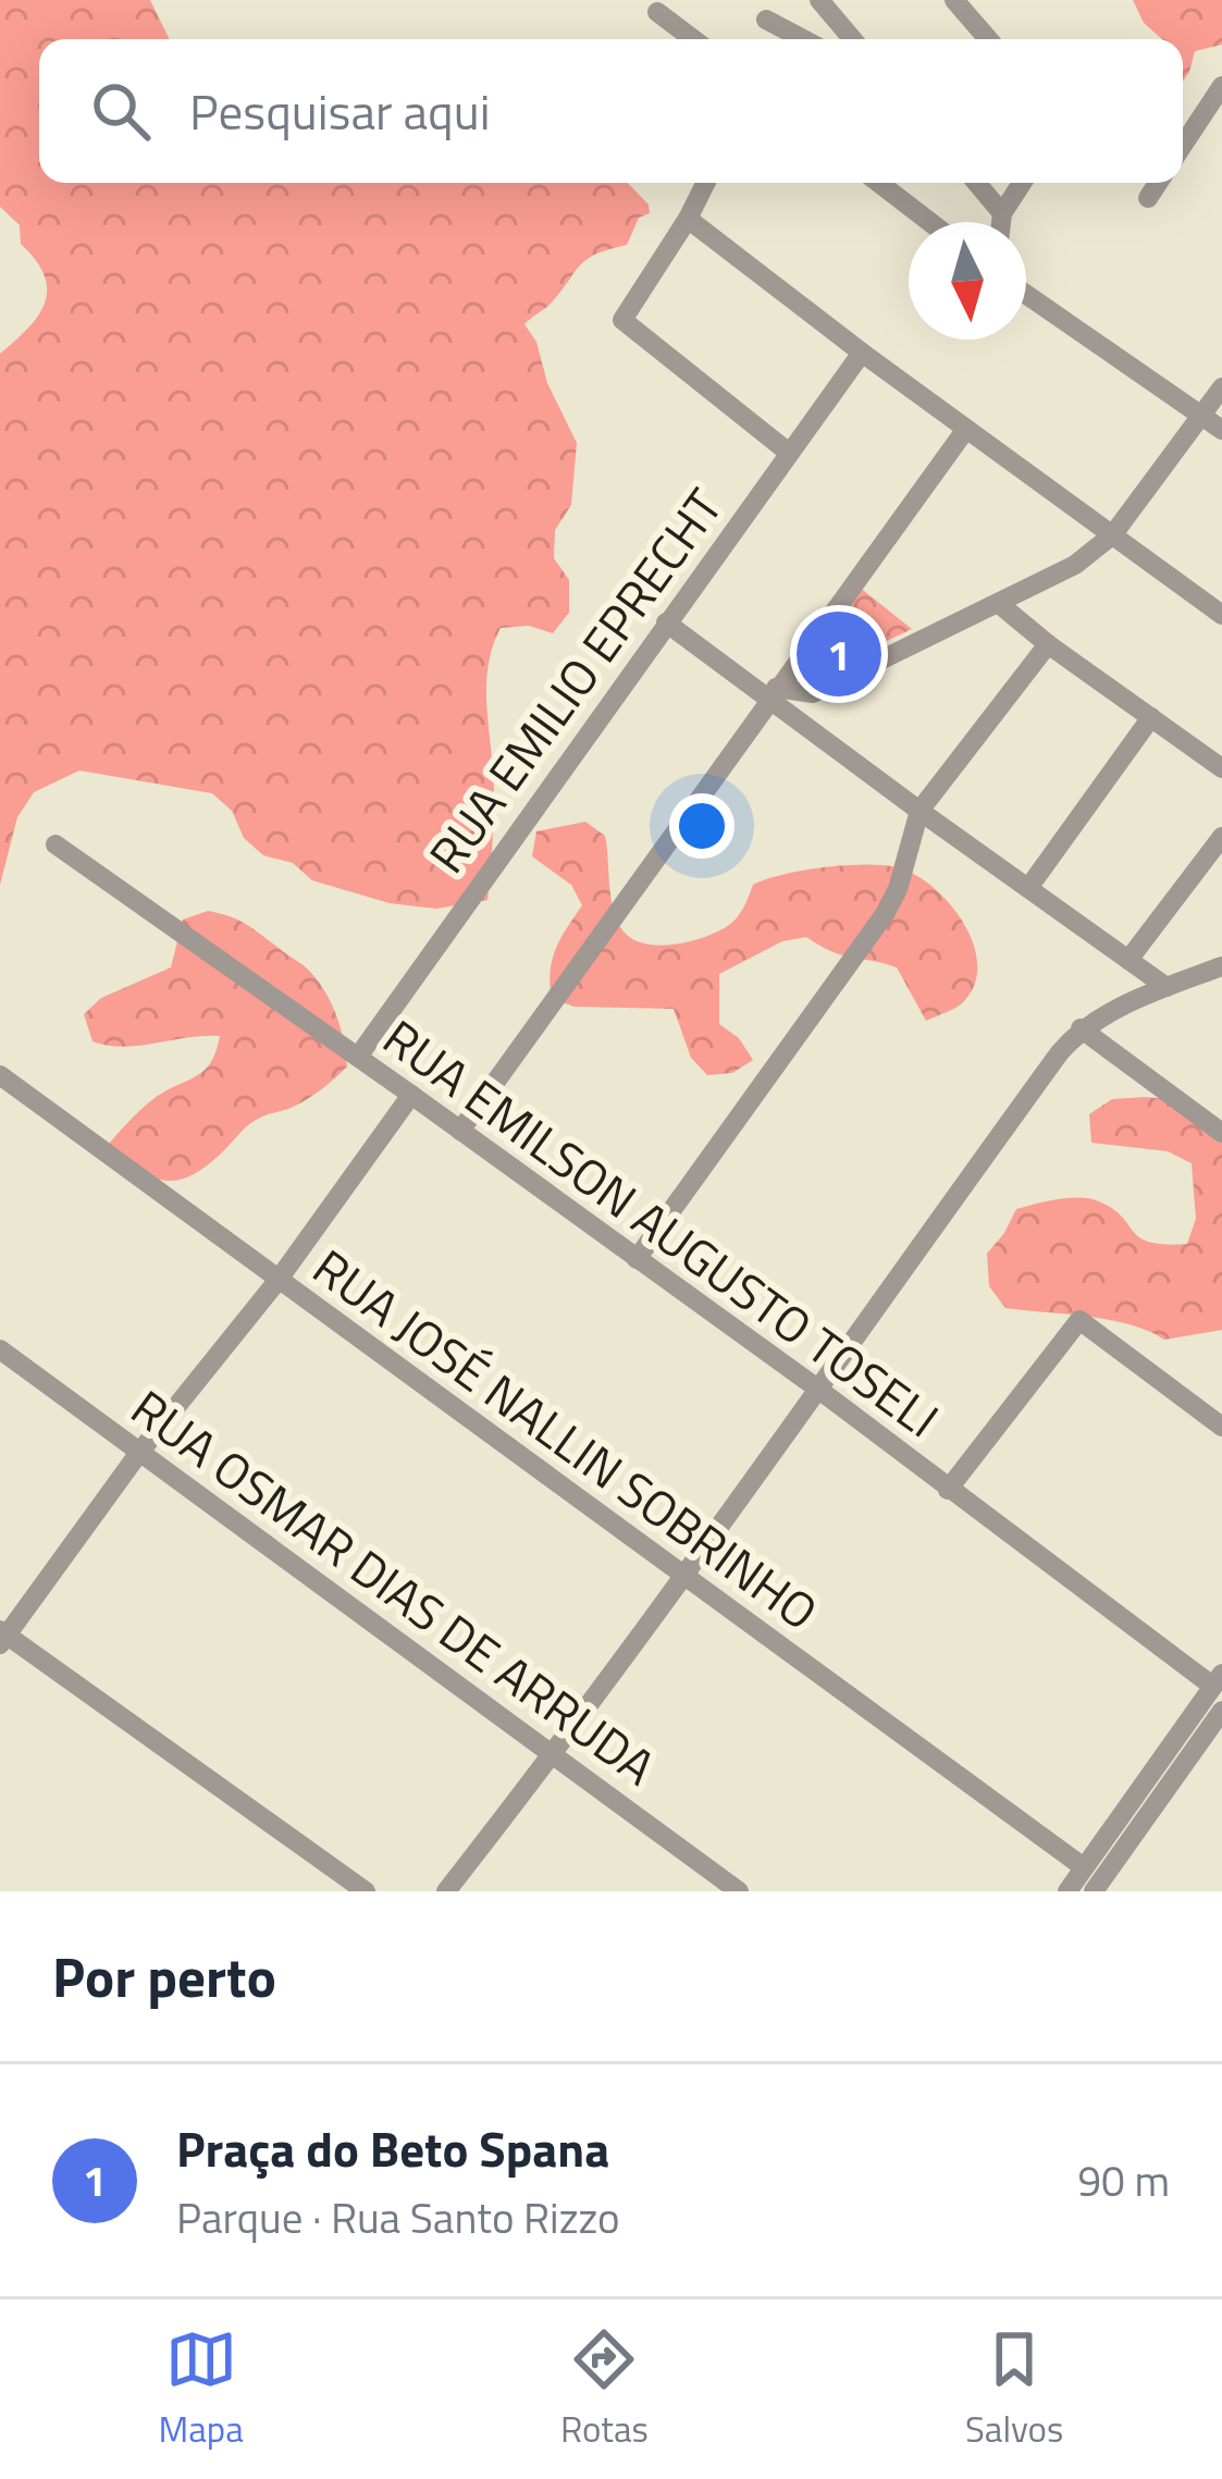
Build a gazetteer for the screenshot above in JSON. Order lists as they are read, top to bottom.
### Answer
{
  "streets": {
    "street": [
      "RUA EMILIO EPRECHT",
      "RUA EMILSON AUGUSTO TOSELI",
      "RUA JOSÉ NALLIN SOBRINHO",
      "RUA OSMAR DIAS DE ARRUDA"
    ]
  },
  "crossings": [
    ["RUA EMILIO EPRECHT", "RUA EMILSON AUGUSTO TOSELI"]
  ],
  "north": "bottom",
  "page": {
    "search": "Pesquisar aqui",
    "pins": "1",
    "heading": "Por perto",
    "list": [
      {
        "mark": "1",
        "name": "Praça do Beto Spana",
        "note": "Parque · Rua Santo Rizzo",
        "value": "90 m"
      }
    ],
    "nav": ["Mapa", "Rotas", "Salvos"]
  }
}
